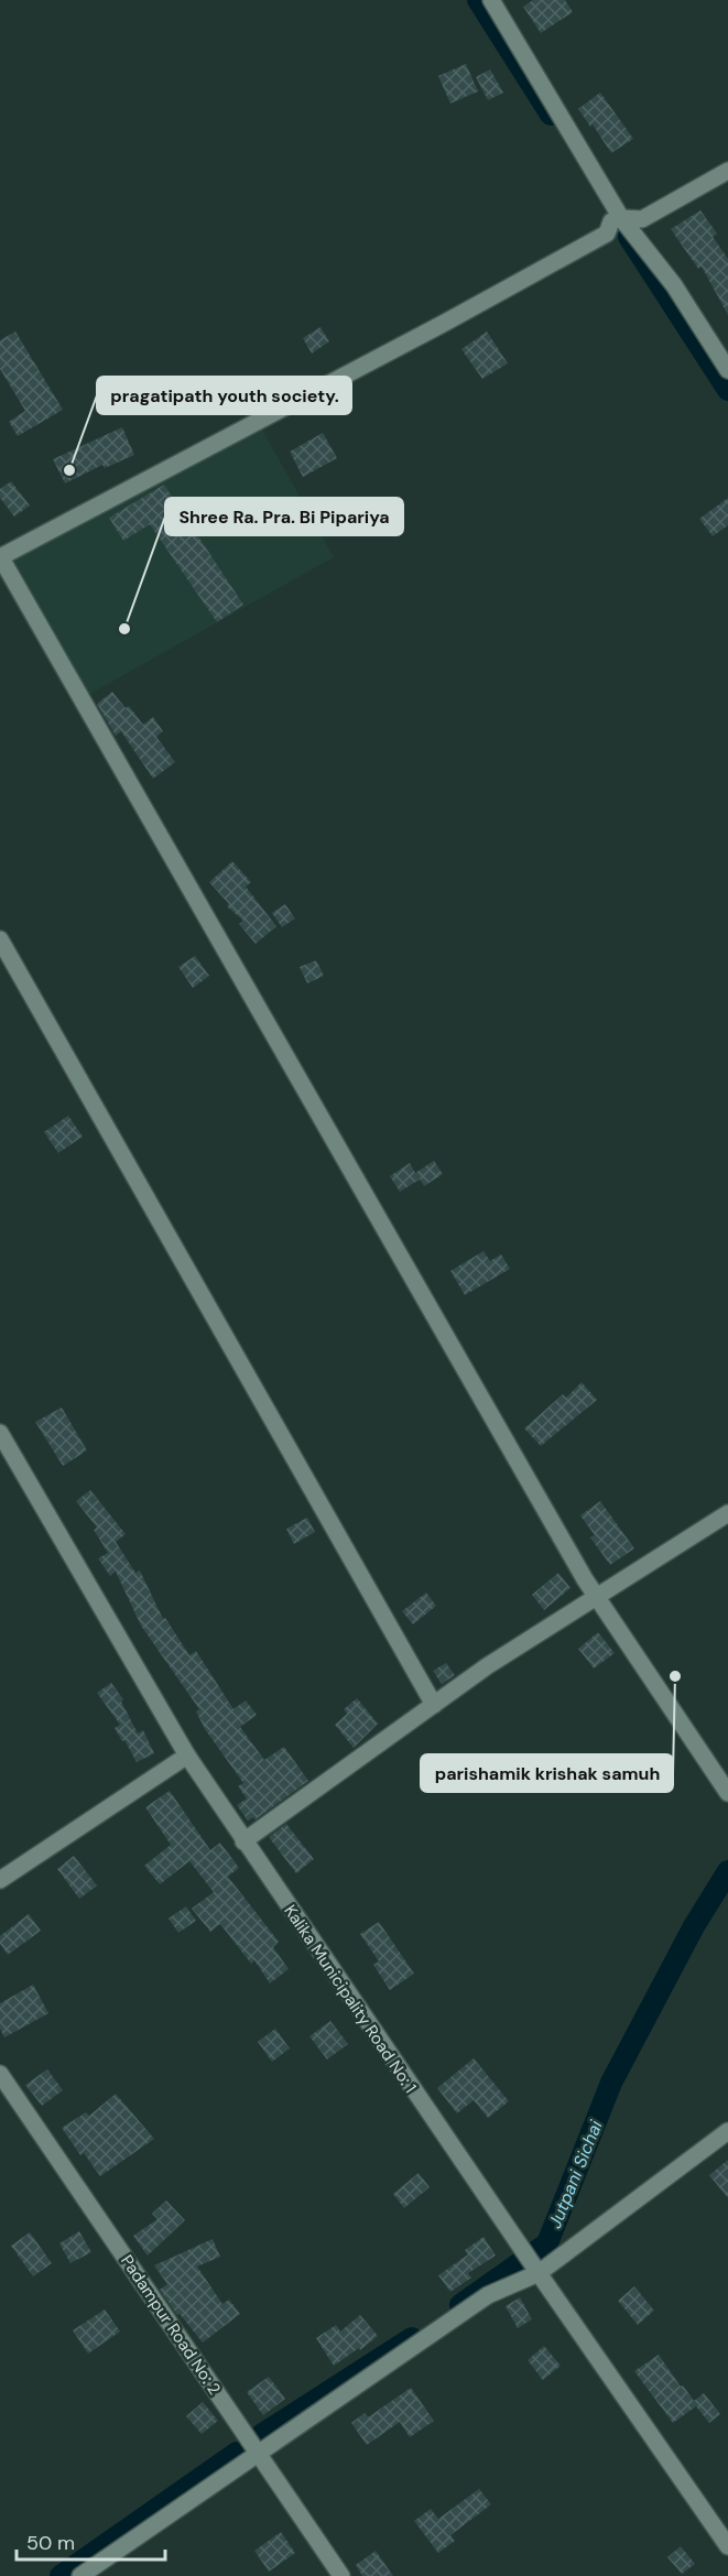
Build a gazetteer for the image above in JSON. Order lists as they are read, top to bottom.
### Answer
{
  "streets": {
    "street": ["Kalika Municipality Road No: 1", "Padampur Road No: 2"]
  },
  "water": ["Jutpani Sichai"],
  "places": ["pragatipath youth society.", "Shree Ra. Pra. Bi Pipariya", "parishamik krishak samuh"],
  "scale_bar": "50 m"
}
